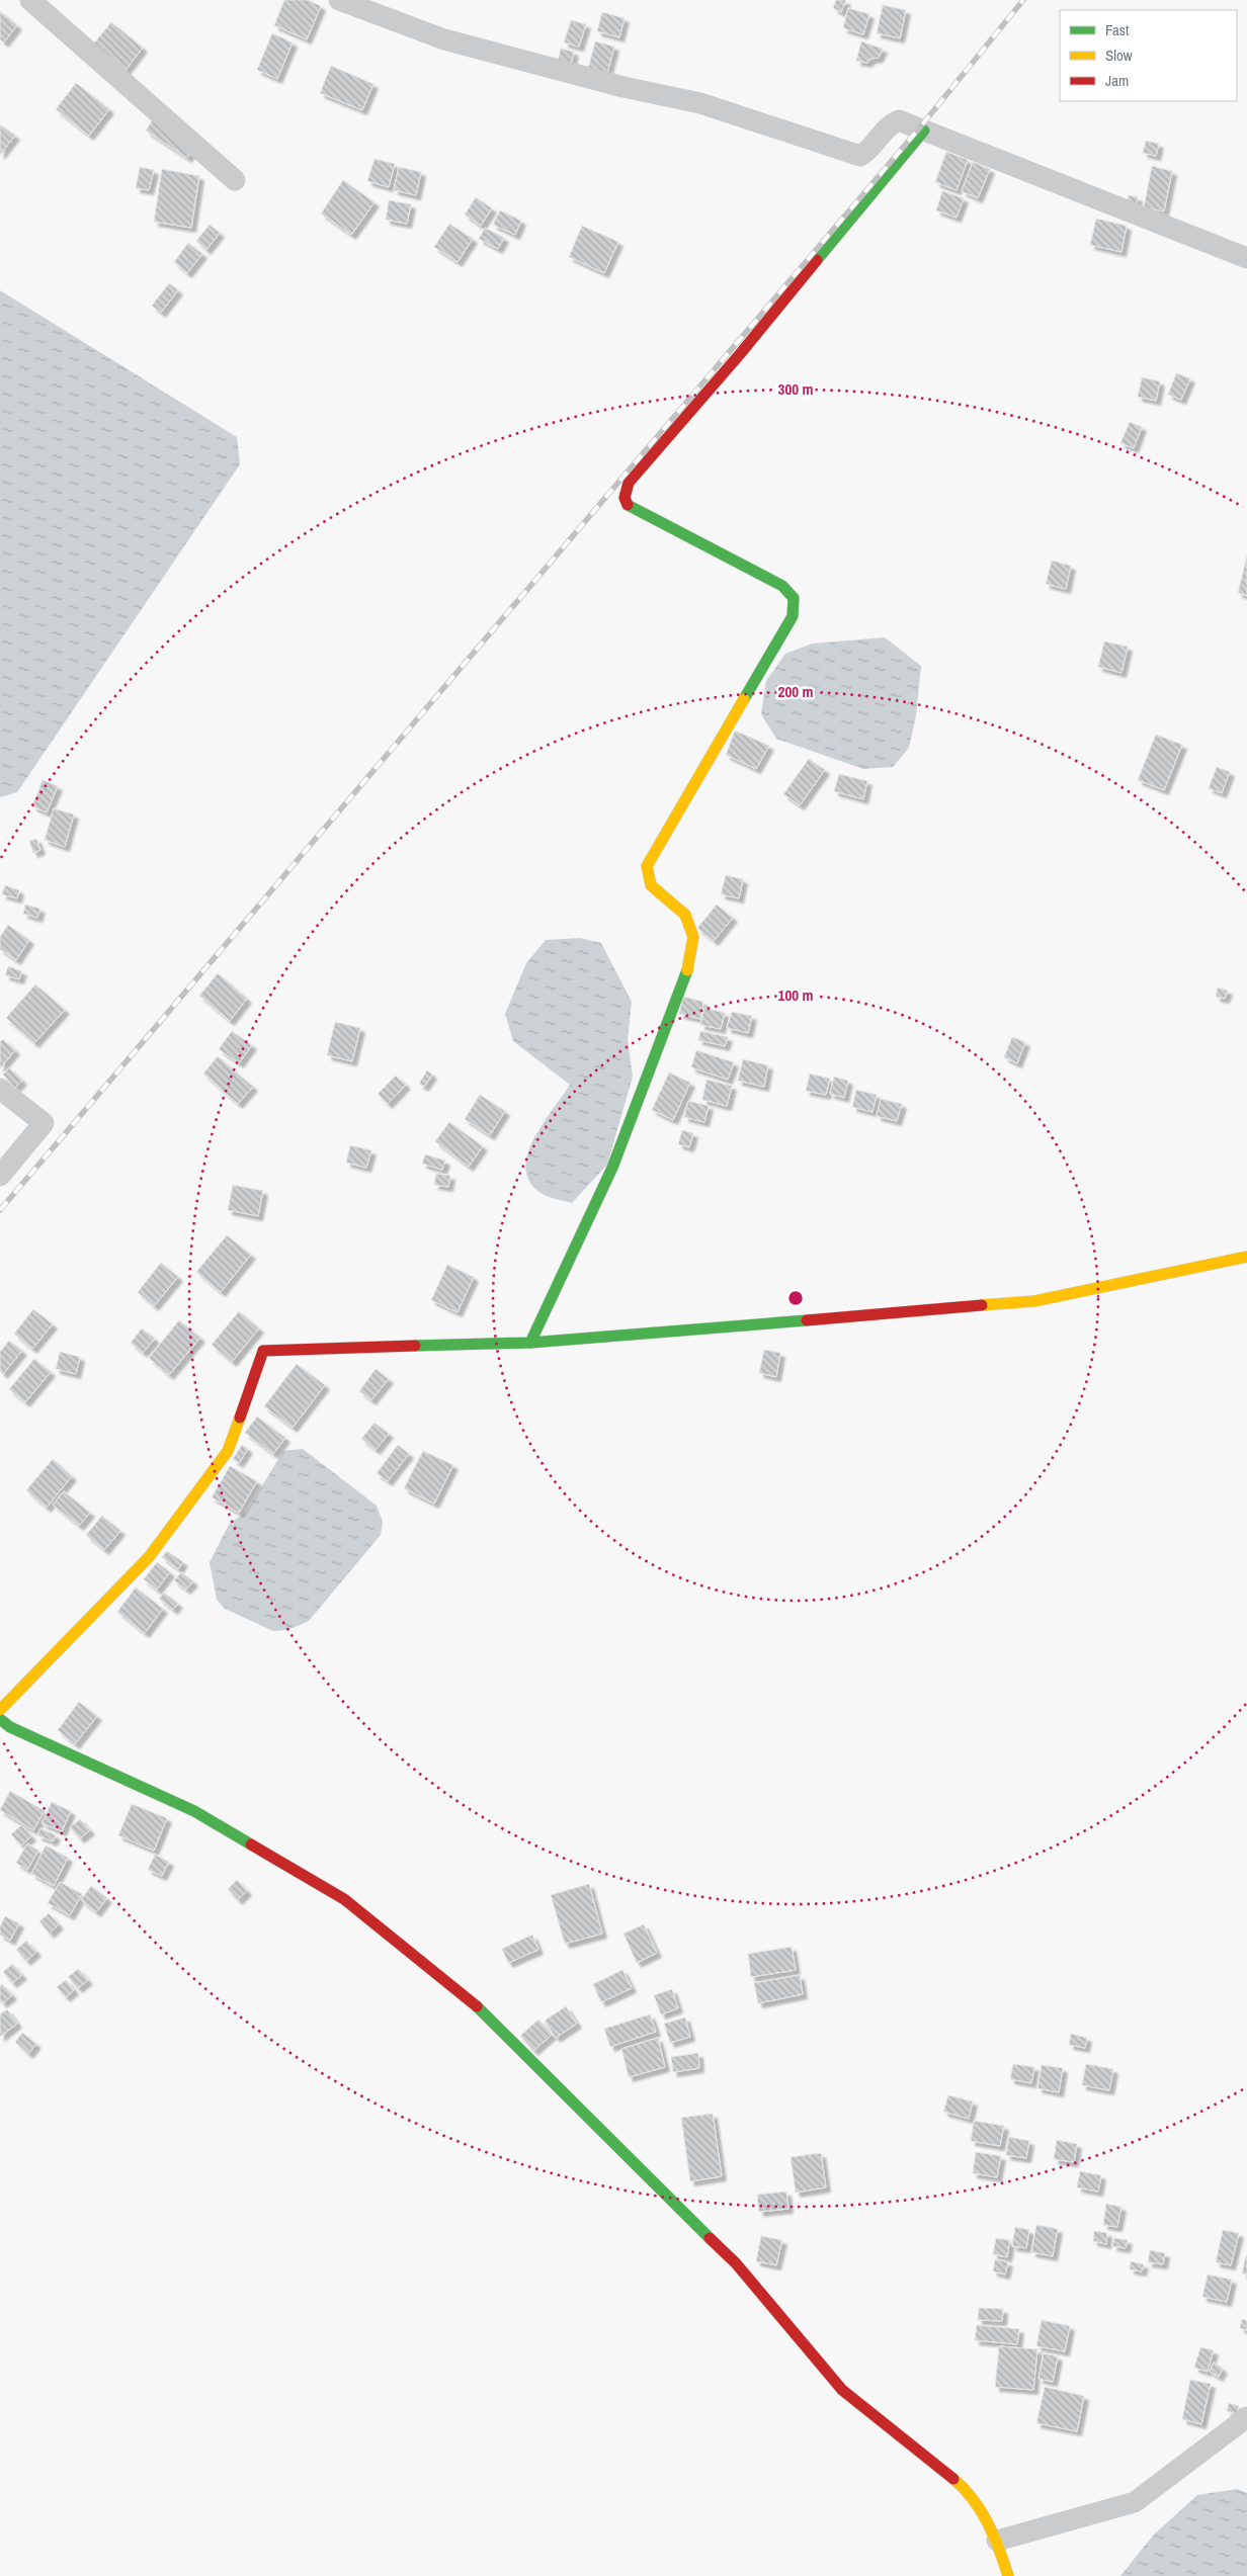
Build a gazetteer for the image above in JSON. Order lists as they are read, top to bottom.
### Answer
{
  "legend": ["Fast", "Slow", "Jam"],
  "rings": ["300 m", "200 m", "100 m"]
}
